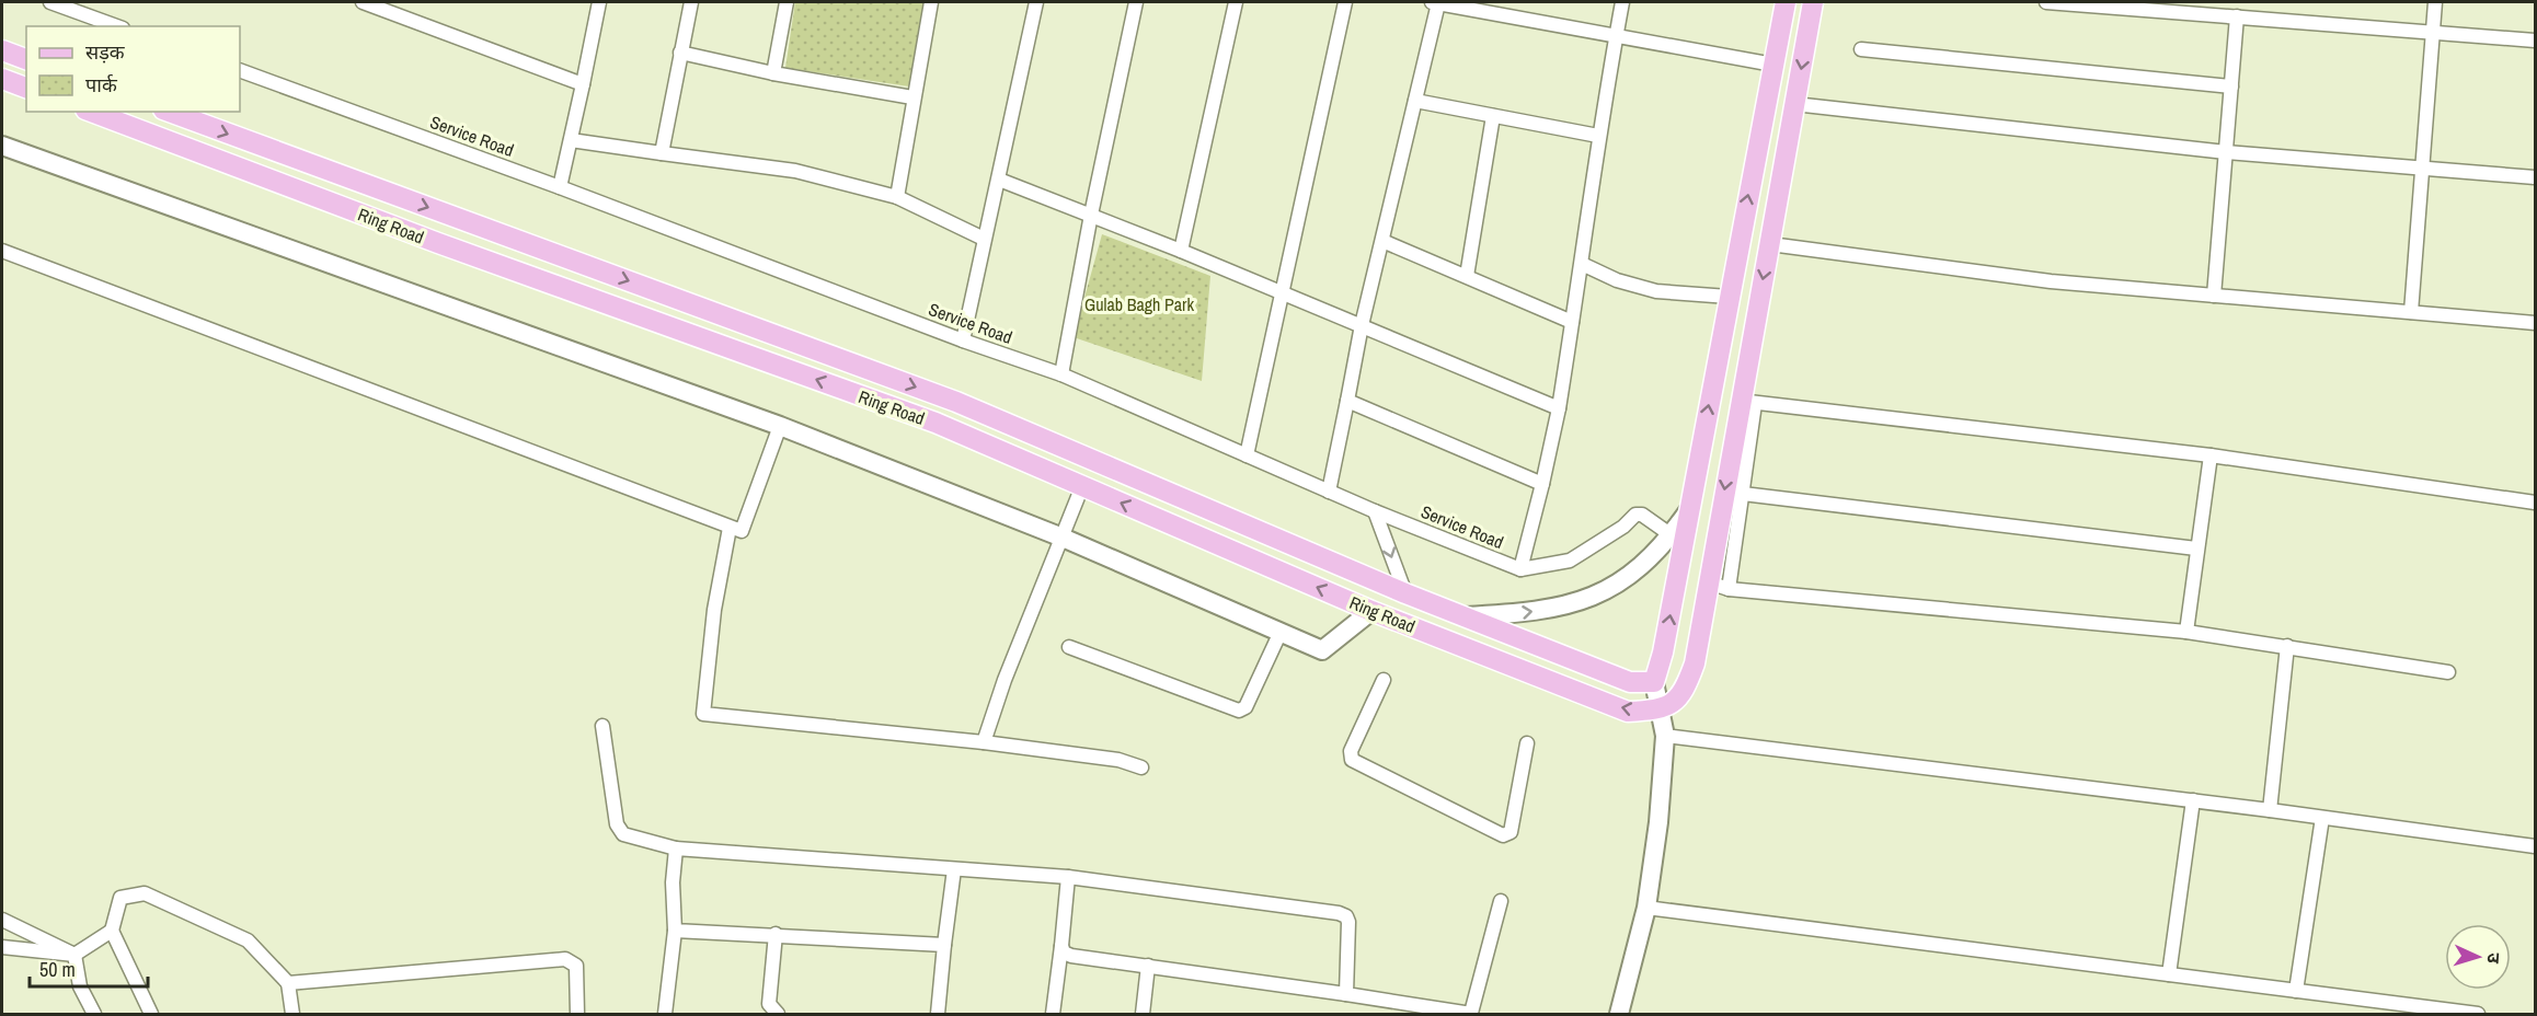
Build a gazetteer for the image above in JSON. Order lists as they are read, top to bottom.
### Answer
{
  "streets": {
    "main road": ["Ring Road"],
    "street": ["Service Road"]
  },
  "parks": ["Gulab Bagh Park"],
  "legend": ["सड़क", "पार्क"],
  "scale_bar": "50 m",
  "north": "right"
}
